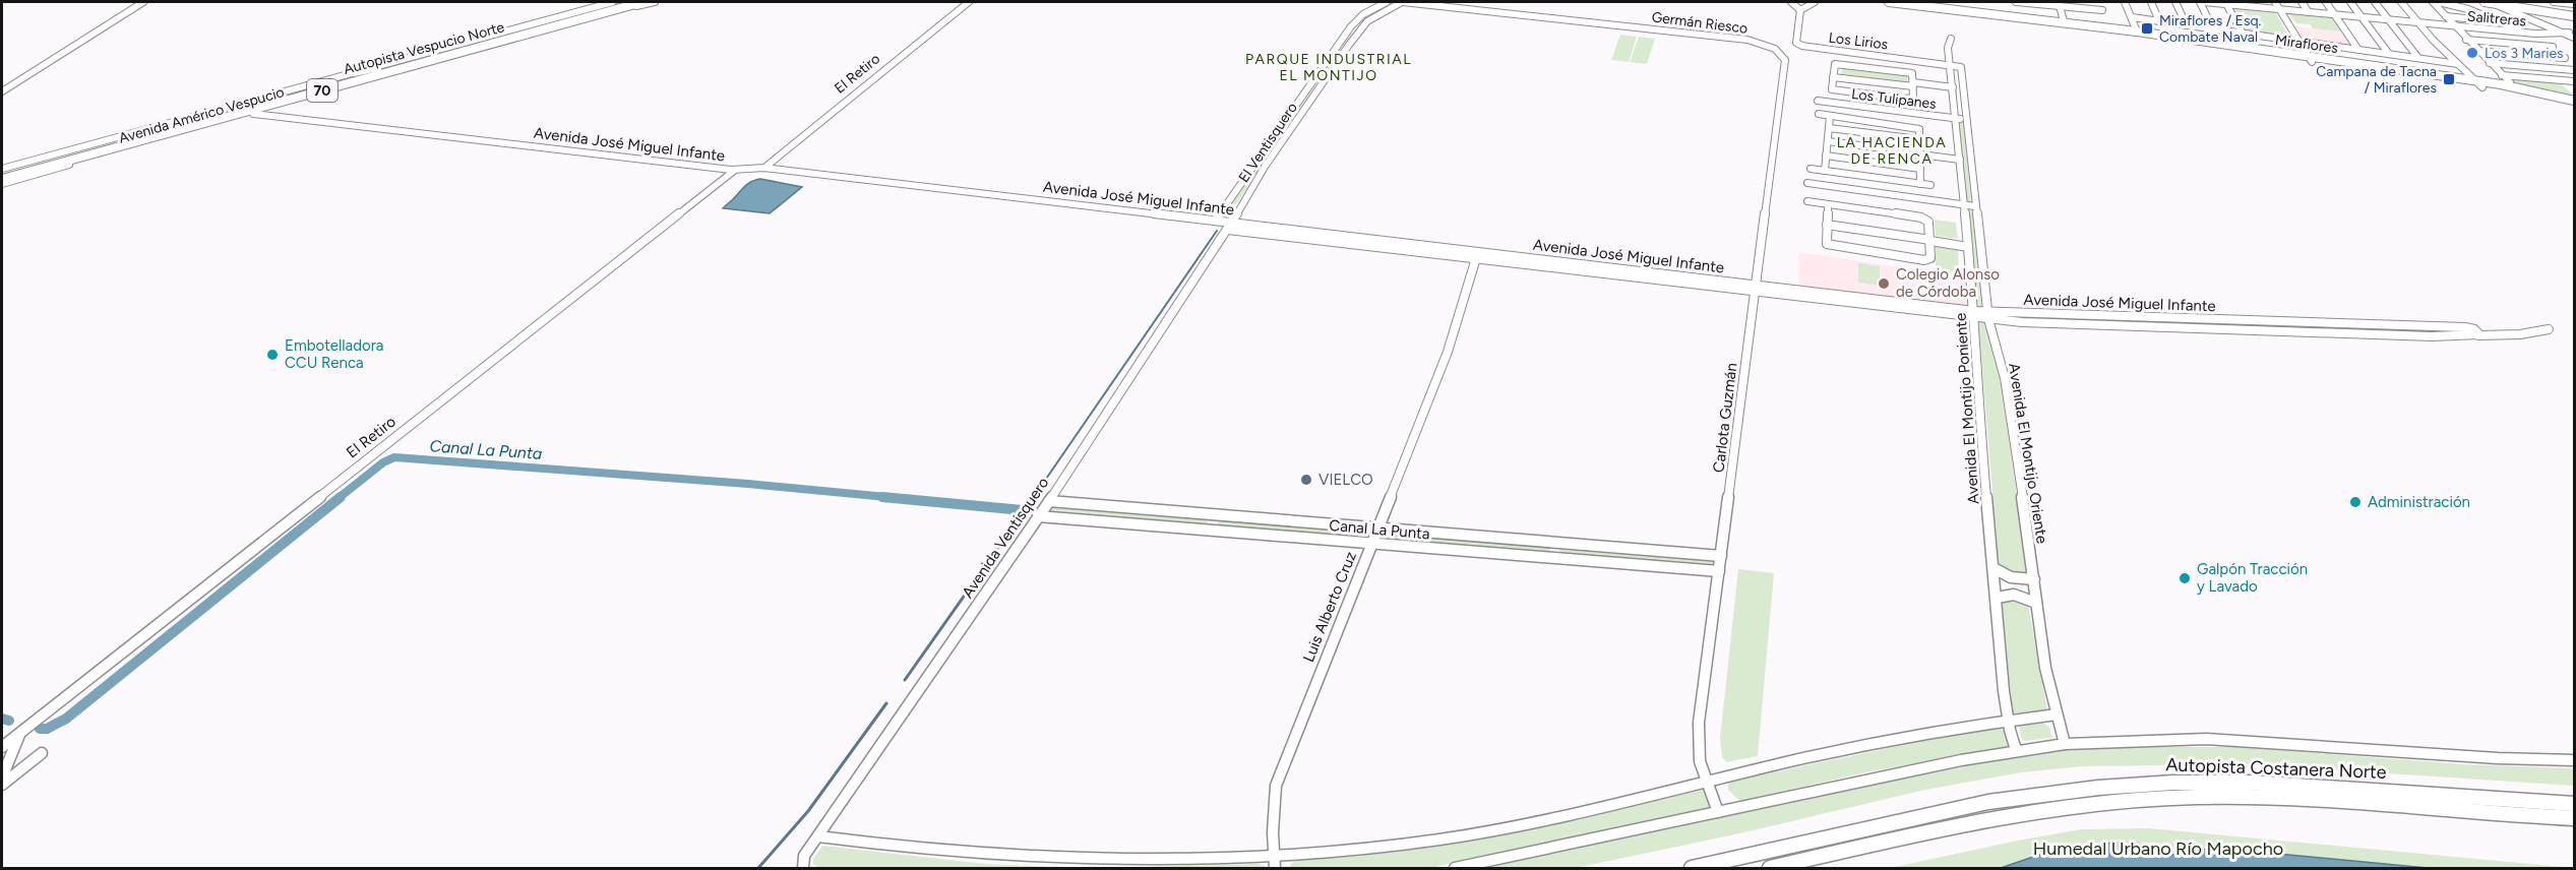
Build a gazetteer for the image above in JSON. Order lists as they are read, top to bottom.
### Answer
{
  "streets": {
    "highway": ["Autopista Vespucio Norte", "70", "Autopista Costanera Norte"],
    "main road": ["Miraflores"],
    "street": [
      "Salitreras",
      "Germán Riesco",
      "Los Lirios",
      "El Retiro",
      "Los Tulipanes",
      "Avenida Américo Vespucio",
      "El Ventisquero",
      "Avenida José Miguel Infante",
      "Avenida El Montijo Poniente",
      "Carlota Guzmán",
      "Avenida El Montijo Oriente",
      "Canal La Punta",
      "Avenida Ventisquero",
      "Luis Alberto Cruz"
    ]
  },
  "crossings": [
    ["Germán Riesco", "El Ventisquero"],
    ["Germán Riesco", "Carlota Guzmán"],
    ["Los Lirios", "Avenida El Montijo Poniente"],
    ["Los Lirios", "Avenida El Montijo Oriente"],
    ["Autopista Vespucio Norte", "Avenida Américo Vespucio"],
    ["El Retiro", "Avenida José Miguel Infante"],
    ["Los Tulipanes", "Avenida El Montijo Poniente"],
    ["Los Tulipanes", "Avenida El Montijo Oriente"],
    ["Avenida Américo Vespucio", "Avenida José Miguel Infante"],
    ["El Ventisquero", "Avenida José Miguel Infante"],
    ["El Ventisquero", "Avenida Ventisquero"],
    ["Avenida José Miguel Infante", "Avenida El Montijo Poniente"],
    ["Avenida José Miguel Infante", "Carlota Guzmán"],
    ["Avenida José Miguel Infante", "Avenida El Montijo Oriente"],
    ["Avenida José Miguel Infante", "Avenida Ventisquero"],
    ["Avenida José Miguel Infante", "Luis Alberto Cruz"],
    ["Avenida El Montijo Poniente", "Avenida El Montijo Oriente"],
    ["Carlota Guzmán", "Canal La Punta"],
    ["Canal La Punta", "Avenida Ventisquero"],
    ["Canal La Punta", "Luis Alberto Cruz"]
  ],
  "districts": ["PARQUE INDUSTRIAL EL MONTIJO", "LA HACIENDA DE RENCA"],
  "water": ["Canal La Punta"],
  "parks": ["Humedal Urbano Río Mapocho"],
  "places": {
    "transit": ["Miraflores / Esq. Combate Naval", "Campana de Tacna / Miraflores"],
    "other": [
      "Los 3 Maries",
      "Colegio Alonso de Córdoba",
      "Embotelladora CCU Renca",
      "VIELCO",
      "Administración",
      "Galpón Tracción y Lavado"
    ]
  }
}
